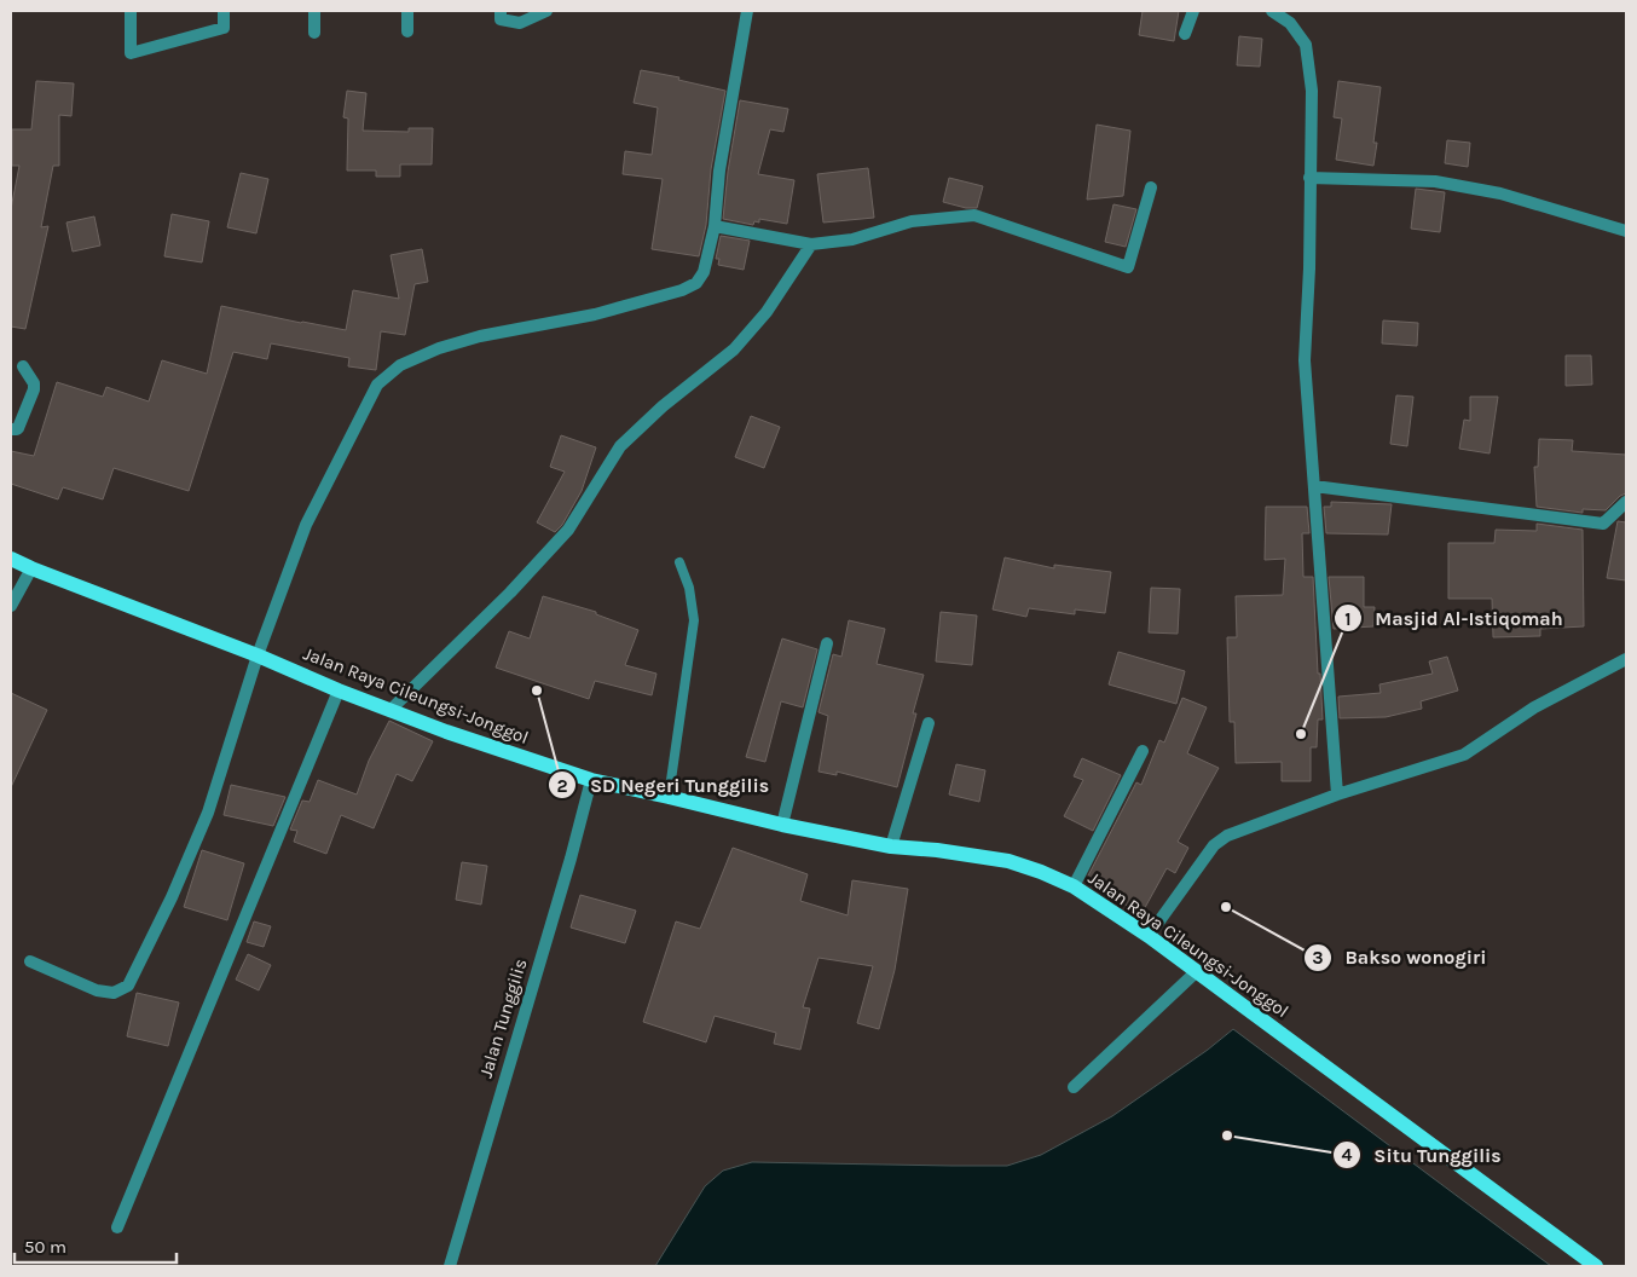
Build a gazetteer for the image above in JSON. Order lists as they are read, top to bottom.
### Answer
{
  "streets": {
    "main road": ["Jalan Raya Cileungsi-Jonggol"],
    "street": ["Jalan Tunggilis"]
  },
  "crossings": [
    ["Jalan Raya Cileungsi-Jonggol", "Jalan Tunggilis"]
  ],
  "places": [
    "SD Negeri Tunggilis",
    "Masjid Al-Istiqomah",
    "Bakso wonogiri",
    "Situ Tunggilis"
  ],
  "scale_bar": "50 m"
}
